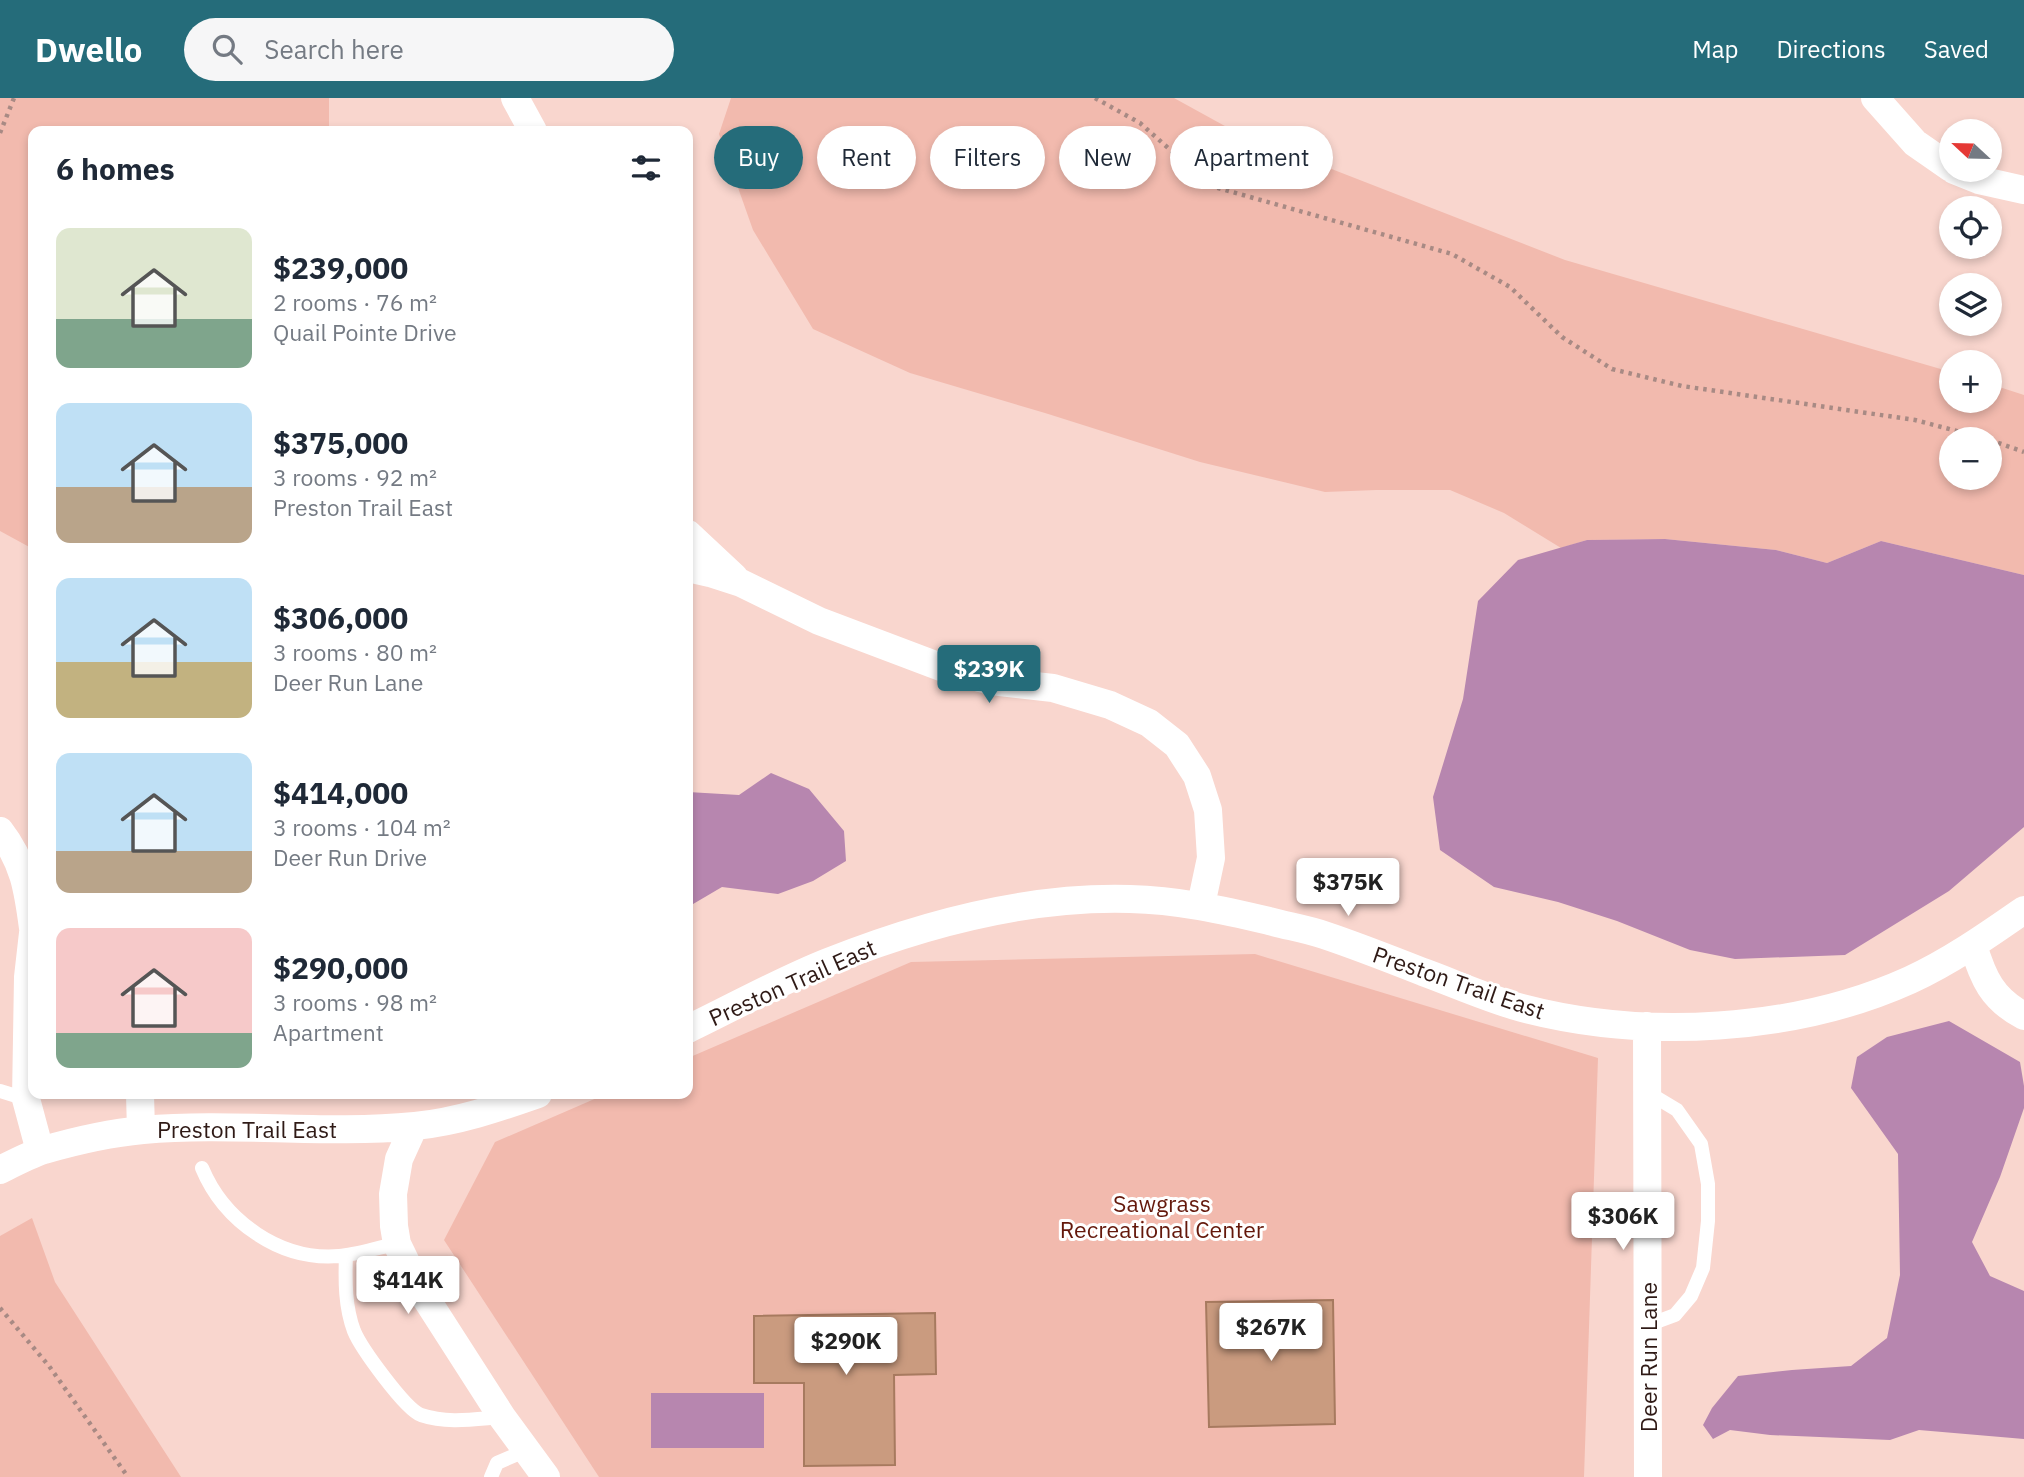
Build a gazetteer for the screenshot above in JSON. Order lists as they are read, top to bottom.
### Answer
{
  "streets": {
    "street": ["Preston Trail East", "Deer Run Lane"]
  },
  "crossings": [
    ["Preston Trail East", "Deer Run Lane"]
  ],
  "parks": ["Sawgrass Recreational Center"],
  "north": "left",
  "page": {
    "header": "Dwello",
    "search": "Search here",
    "nav": ["Map", "Directions", "Saved"],
    "map_buttons": ["+", "−"],
    "chip": [
      "Buy",
      "Rent",
      "Filters",
      "New",
      "Apartment"
    ],
    "heading": "6 homes",
    "list": [
      {
        "name": "$239,000",
        "note": "2 rooms · 76 m² · Quail Pointe Drive"
      },
      {
        "name": "$375,000",
        "note": "3 rooms · 92 m² · Preston Trail East"
      },
      {
        "name": "$306,000",
        "note": "3 rooms · 80 m² · Deer Run Lane"
      },
      {
        "name": "$414,000",
        "note": "3 rooms · 104 m² · Deer Run Drive"
      },
      {
        "name": "$290,000",
        "note": "3 rooms · 98 m² · Apartment"
      }
    ],
    "price": [
      "$239K",
      "$375K",
      "$306K",
      "$414K",
      "$267K",
      "$290K"
    ]
  }
}
